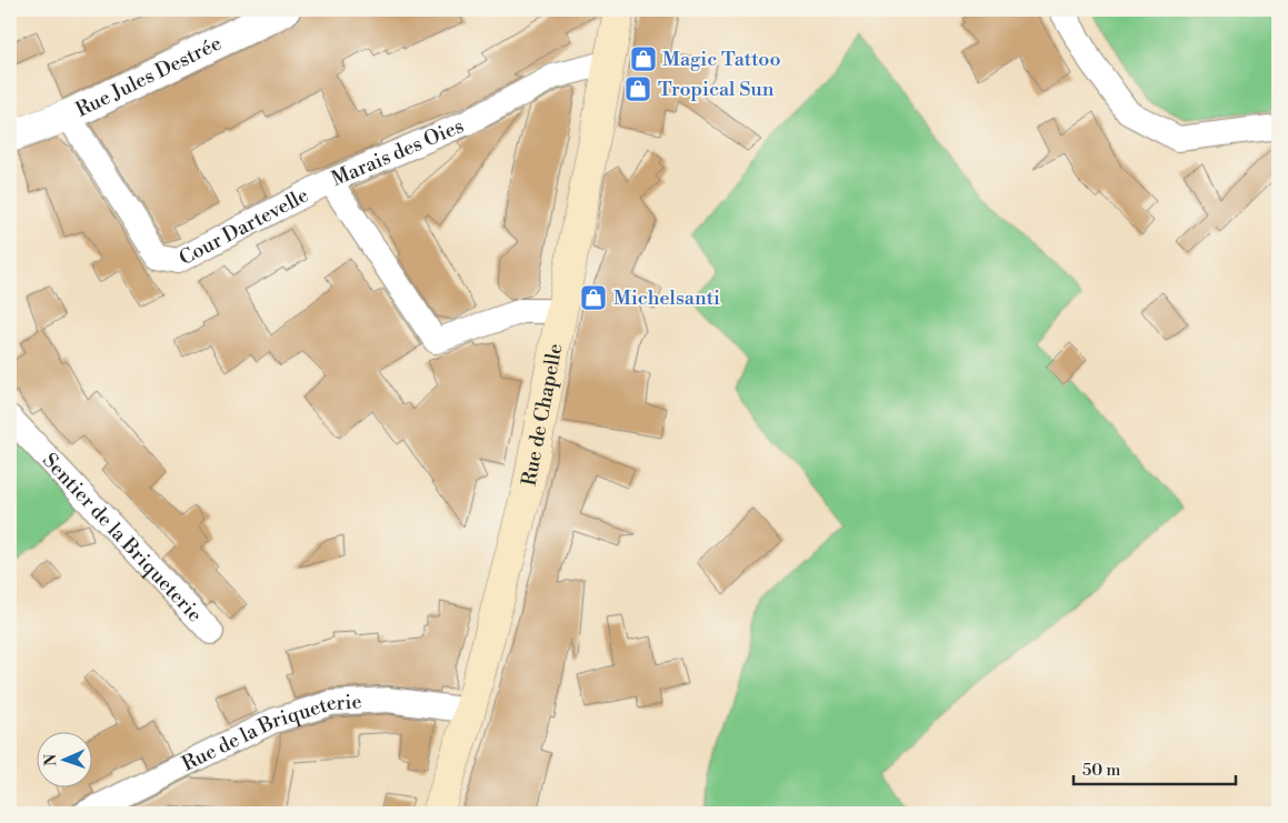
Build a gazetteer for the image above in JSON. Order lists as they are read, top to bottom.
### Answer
{
  "streets": {
    "main road": ["Rue de Chapelle"],
    "street": [
      "Rue Jules Destrée",
      "Marais des Oies",
      "Cour Dartevelle",
      "Sentier de la Briqueterie",
      "Rue de la Briqueterie"
    ]
  },
  "crossings": [
    ["Rue Jules Destrée", "Cour Dartevelle"],
    ["Marais des Oies", "Cour Dartevelle"],
    ["Marais des Oies", "Rue de Chapelle"],
    ["Rue de Chapelle", "Rue de la Briqueterie"]
  ],
  "places": {
    "shop": ["Magic Tattoo", "Tropical Sun", "Michelsanti"]
  },
  "scale_bar": "50 m",
  "north": "left"
}
